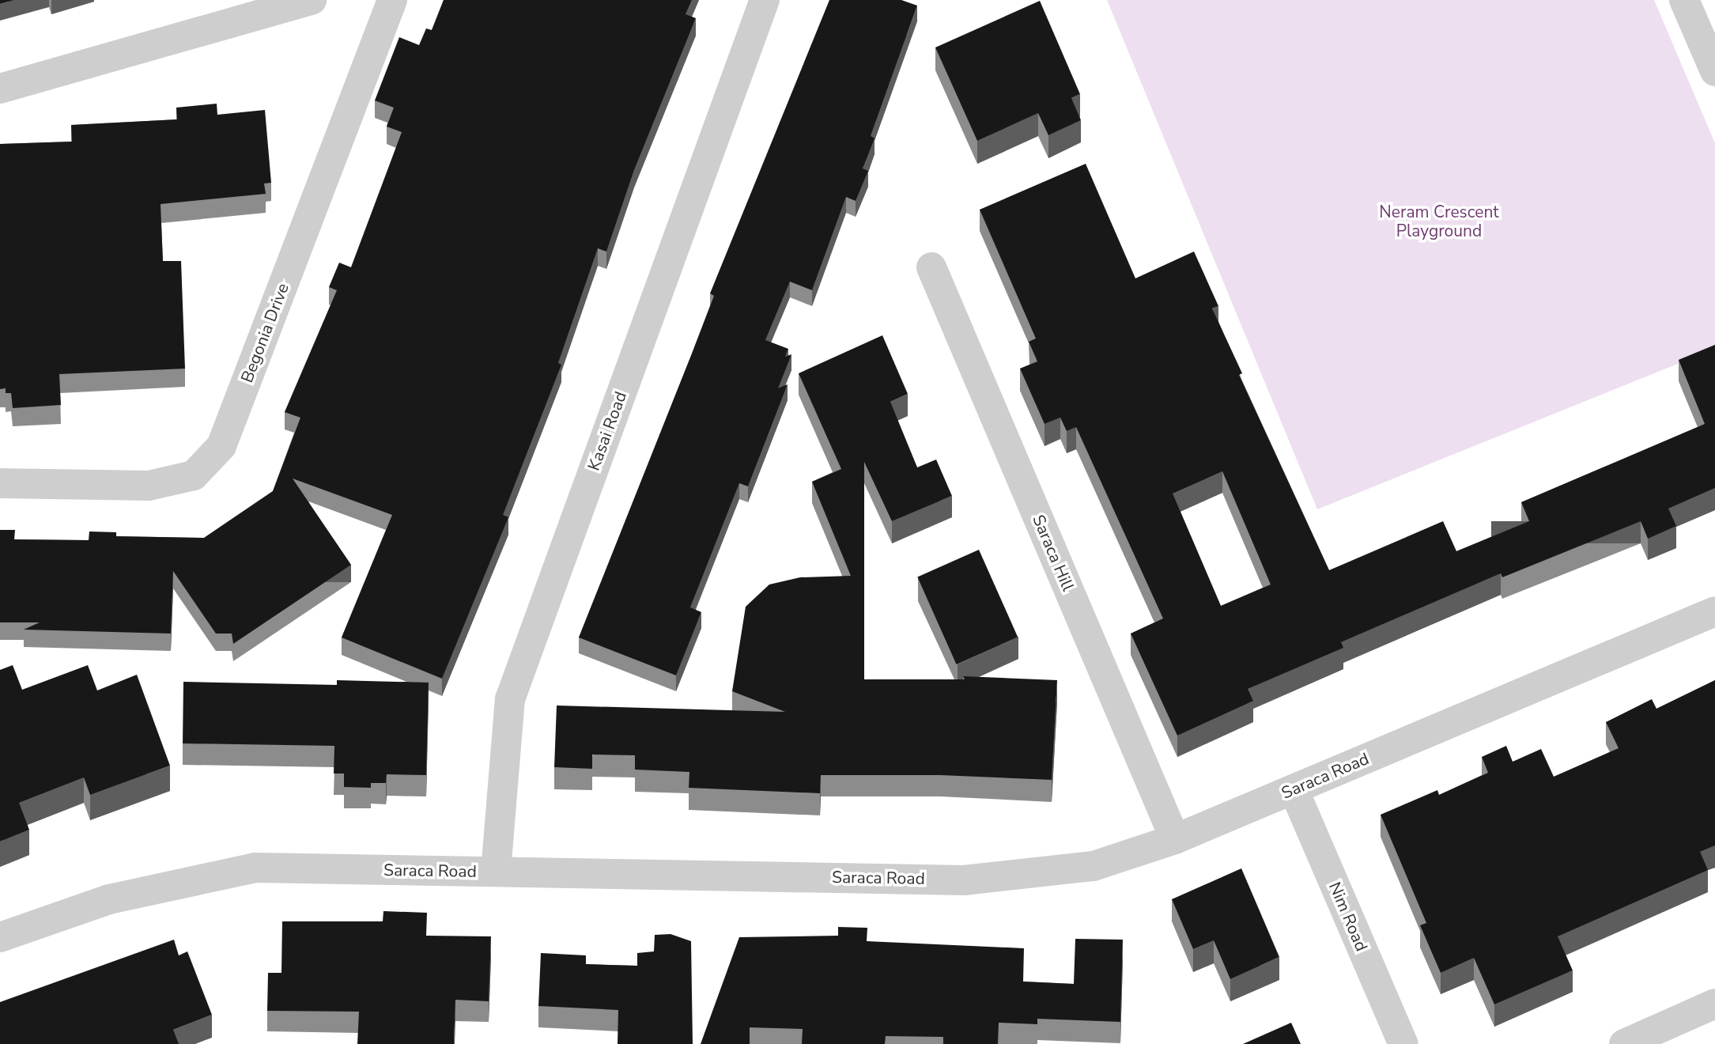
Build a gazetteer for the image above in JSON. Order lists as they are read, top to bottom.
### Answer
{
  "streets": {
    "street": [
      "Begonia Drive",
      "Kasai Road",
      "Saraca Hill",
      "Saraca Road",
      "Nim Road"
    ]
  },
  "crossings": [
    ["Kasai Road", "Saraca Road"],
    ["Saraca Hill", "Saraca Road"],
    ["Saraca Road", "Nim Road"]
  ],
  "parks": ["Neram Crescent Playground"]
}
